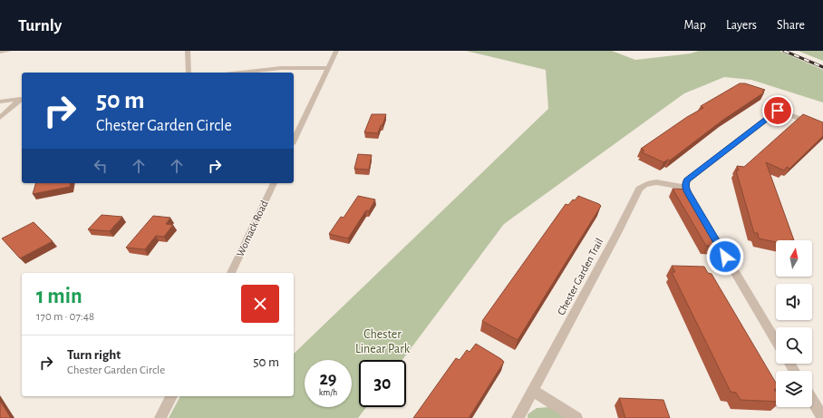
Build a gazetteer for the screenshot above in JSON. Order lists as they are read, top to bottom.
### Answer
{
  "streets": {
    "street": ["Womack Road", "Chester Garden Trail"]
  },
  "parks": ["Chester Linear Park"],
  "north": "top",
  "page": {
    "header": "Turnly",
    "nav": ["Map", "Layers", "Share"],
    "turn": ["50 m", "Chester Garden Circle"],
    "heading": ["1 min", "170 m · 07:48"],
    "list": [
      {
        "name": "Turn right",
        "note": "Chester Garden Circle",
        "value": "50 m"
      }
    ],
    "speed": "29 km/h",
    "limit": "30"
  }
}
